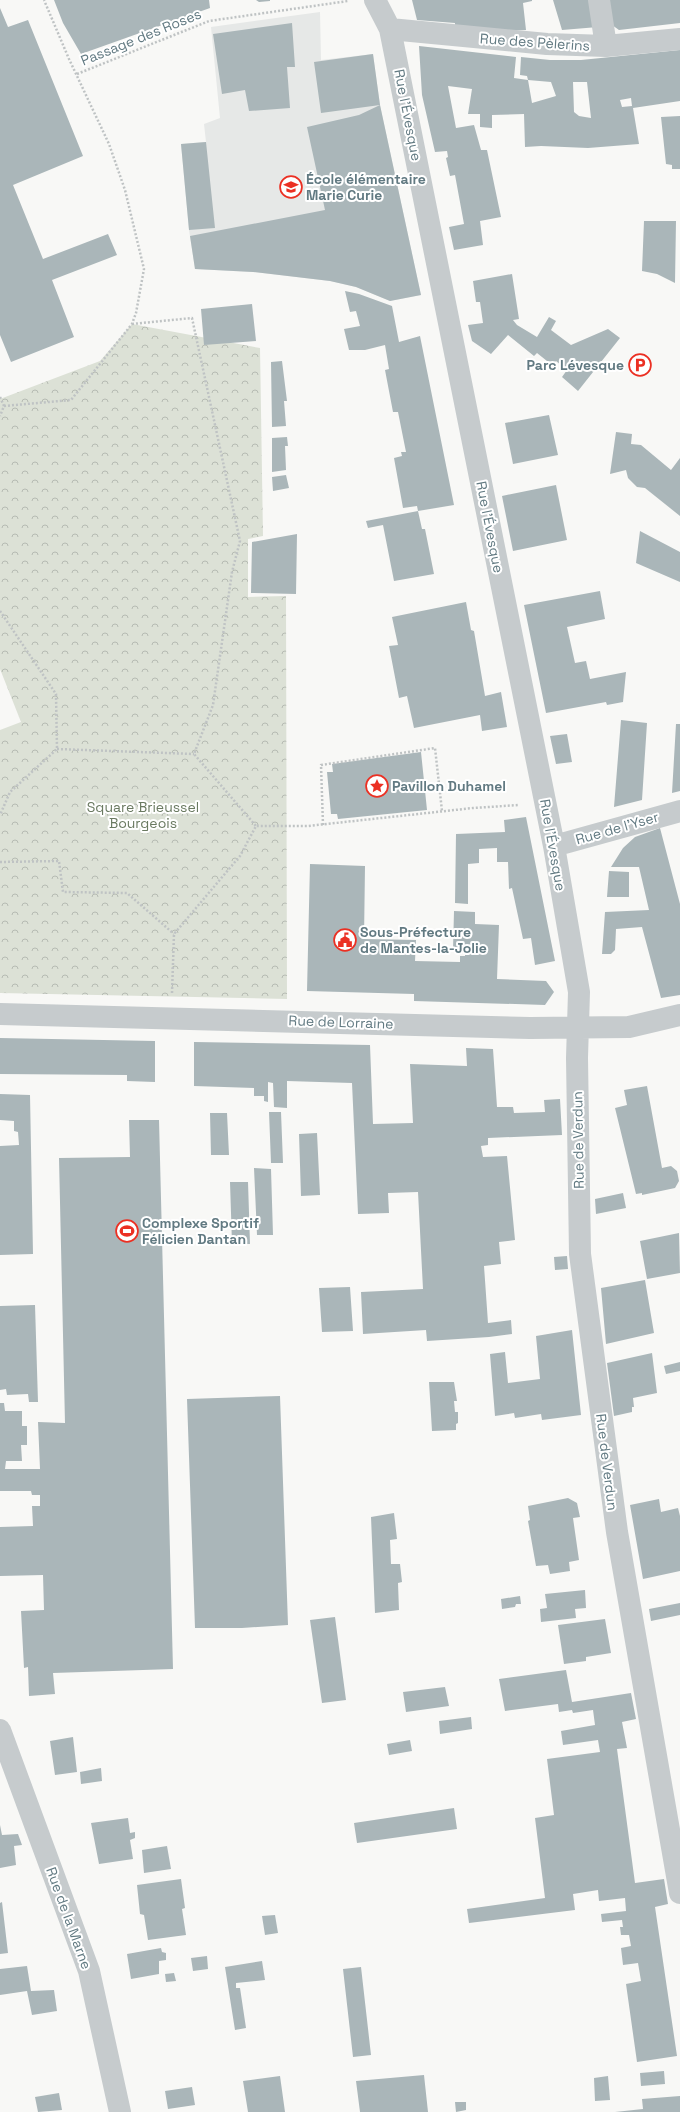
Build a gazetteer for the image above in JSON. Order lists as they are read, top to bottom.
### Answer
{
  "streets": {
    "street": [
      "Rue des Pèlerins",
      "Rue l'Évesque",
      "Rue de l'Yser",
      "Rue de Lorraine",
      "Rue de Verdun",
      "Rue de la Marne"
    ],
    "path": ["Passage des Roses"]
  },
  "crossings": [
    ["Rue des Pèlerins", "Rue l'Évesque"],
    ["Rue l'Évesque", "Rue de l'Yser"],
    ["Rue l'Évesque", "Rue de Lorraine"],
    ["Rue l'Évesque", "Rue de Verdun"],
    ["Rue de Lorraine", "Rue de Verdun"]
  ],
  "parks": ["Square Brieussel Bourgeois"],
  "places": {
    "school or university": ["École élémentaire Marie Curie"],
    "parking": ["Parc Lévesque"],
    "place": ["Pavillon Duhamel"],
    "public building": ["Sous-Préfecture de Mantes-la-Jolie"],
    "sports": ["Complexe Sportif Félicien Dantan"]
  }
}
